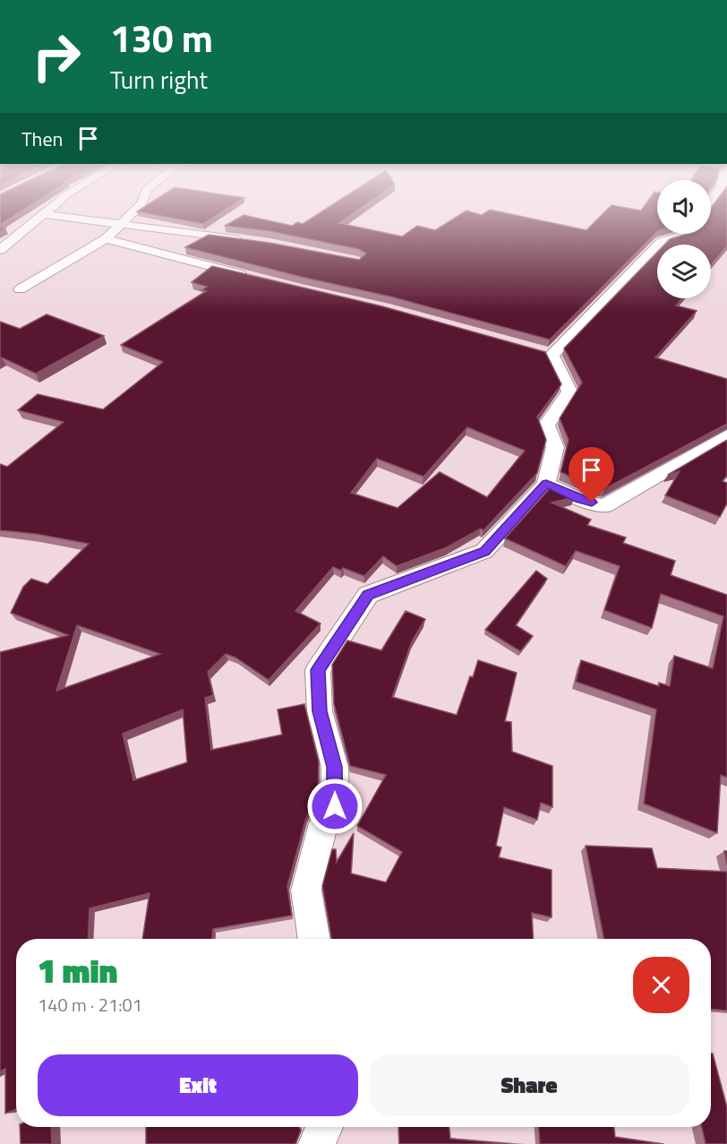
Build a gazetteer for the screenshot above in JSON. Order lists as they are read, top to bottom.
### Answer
{
  "page": {
    "turn": ["130 m", "Turn right"],
    "then": "Then",
    "heading": ["1 min", "140 m · 21:01"],
    "buttons": ["Exit", "Share"]
  }
}
